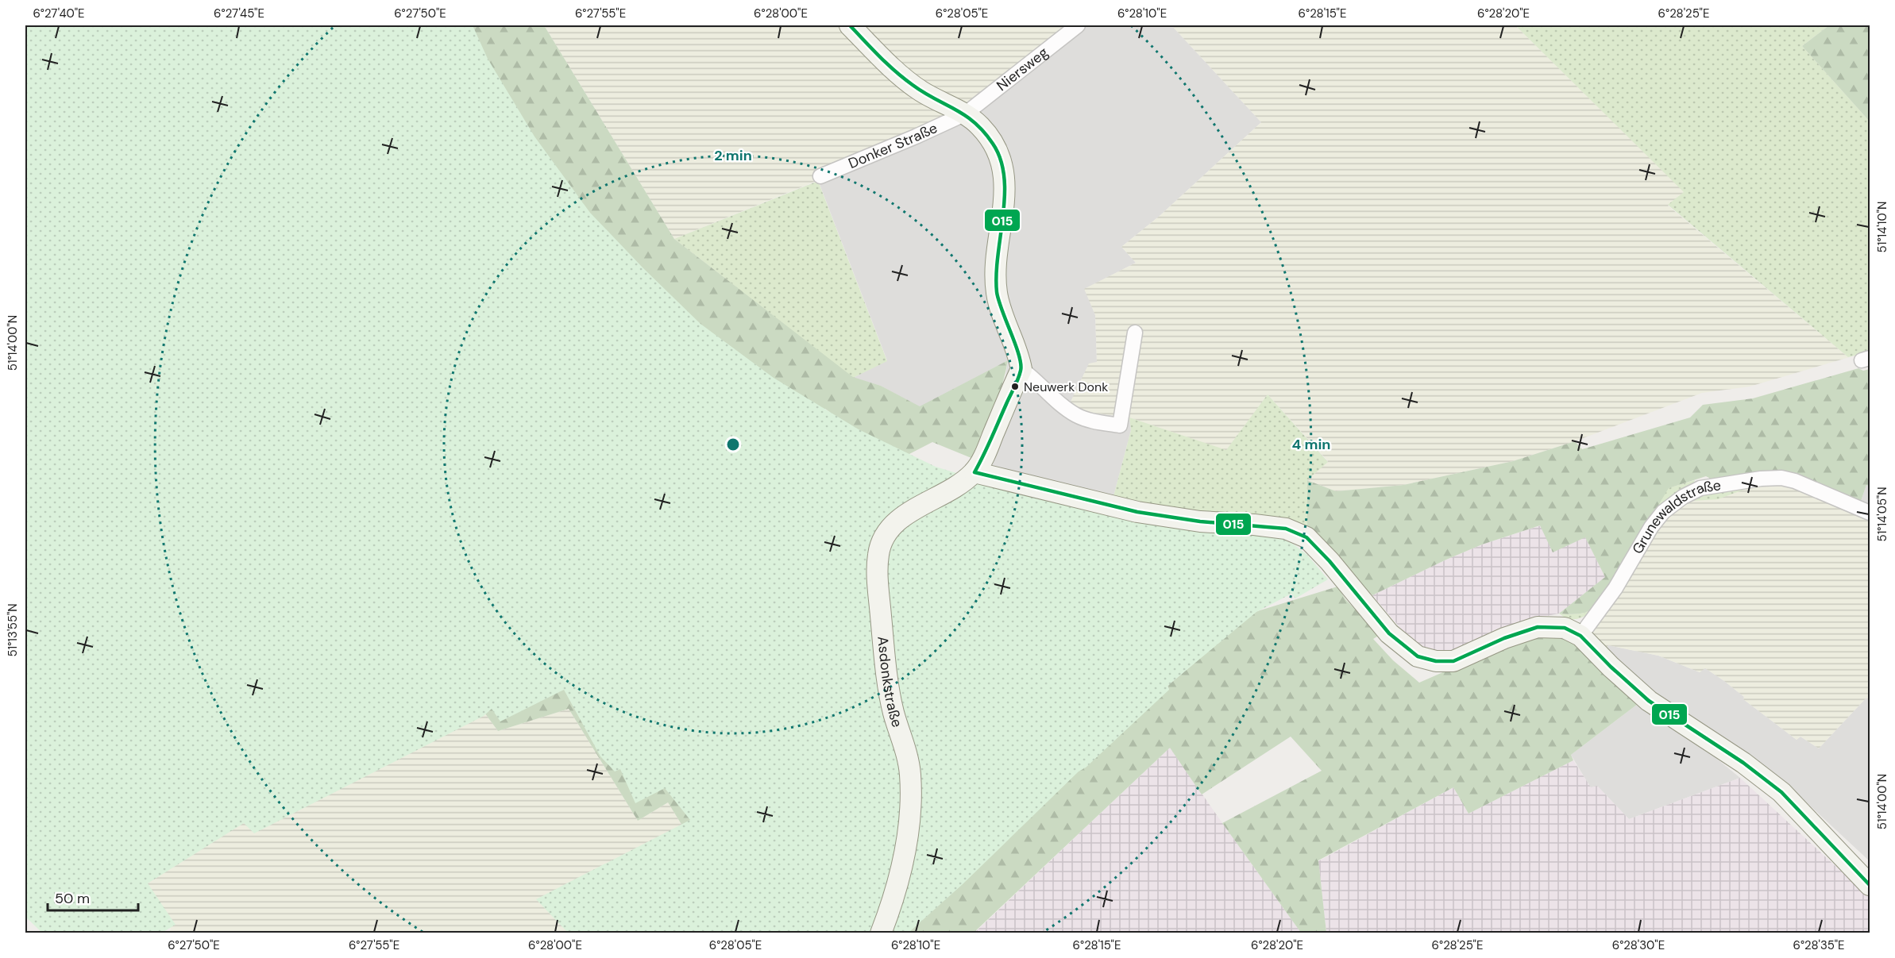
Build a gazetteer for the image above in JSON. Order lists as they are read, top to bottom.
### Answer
{
  "streets": {
    "street": [
      "Niersweg",
      "Donker Straße",
      "Grunewaldstraße",
      "Asdonkstraße"
    ]
  },
  "crossings": [
    ["Niersweg", "Donker Straße"]
  ],
  "places": ["Neuwerk Donk"],
  "lines": ["transit line 015"],
  "scale_bar": "50 m",
  "coordinates": [
    "6°27'40\"E",
    "6°27'45\"E",
    "6°27'50\"E",
    "6°27'55\"E",
    "6°28'00\"E",
    "6°28'05\"E",
    "6°28'10\"E",
    "6°28'15\"E",
    "6°28'20\"E",
    "6°28'25\"E",
    "51°14'10\"N",
    "51°14'00\"N",
    "51°14'05\"N",
    "51°13'55\"N",
    "6°28'30\"E",
    "6°28'35\"E"
  ],
  "rings": ["2 min", "4 min"]
}
